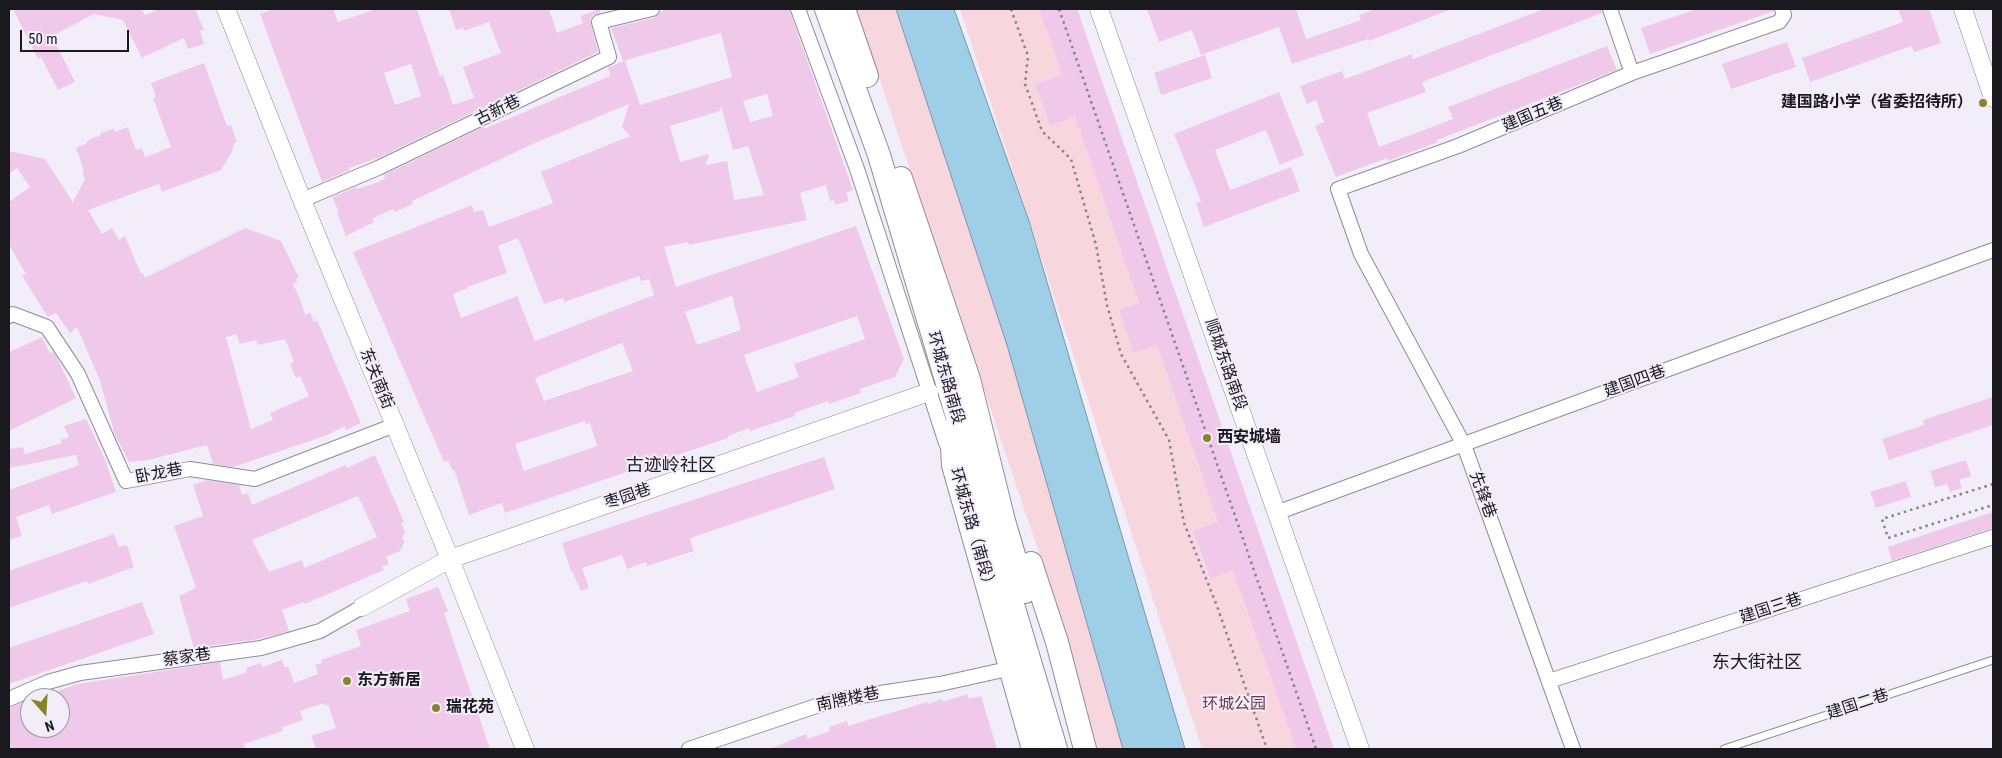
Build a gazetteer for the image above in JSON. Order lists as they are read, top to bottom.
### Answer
{
  "streets": {
    "main road": ["环城东路南段", "环城东路（南段）"],
    "street": [
      "古新巷",
      "建国五巷",
      "顺城东路南段",
      "东关南街",
      "建国四巷",
      "卧龙巷",
      "先锋巷",
      "枣园巷",
      "建国三巷",
      "蔡家巷",
      "南牌楼巷"
    ],
    "lane": ["建国二巷"]
  },
  "crossings": [
    ["古新巷", "东关南街"],
    ["建国五巷", "先锋巷"],
    ["顺城东路南段", "建国四巷"],
    ["环城东路南段", "枣园巷"],
    ["环城东路南段", "环城东路（南段）"],
    ["东关南街", "卧龙巷"],
    ["东关南街", "枣园巷"],
    ["建国四巷", "先锋巷"],
    ["先锋巷", "建国三巷"],
    ["枣园巷", "环城东路（南段）"],
    ["枣园巷", "蔡家巷"],
    ["环城东路（南段）", "南牌楼巷"]
  ],
  "districts": ["古迹岭社区", "东大街社区"],
  "parks": ["环城公园"],
  "places": [
    "建国路小学（省委招待所）",
    "西安城墙",
    "东方新居",
    "瑞花苑"
  ],
  "scale_bar": "50 m",
  "north": "bottom"
}
